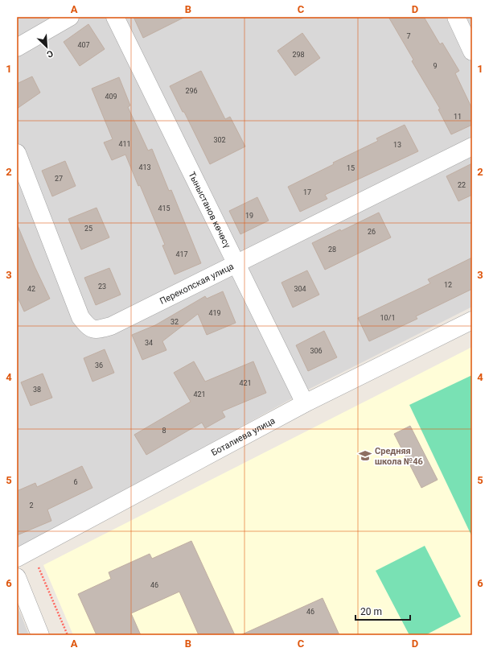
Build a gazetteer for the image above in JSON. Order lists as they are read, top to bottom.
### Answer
{
  "streets": {
    "street": ["Тыныстанов көчөсү", "Перекопская улица", "Боталиева улица"]
  },
  "crossings": [
    ["Тыныстанов көчөсү", "Перекопская улица"],
    ["Тыныстанов көчөсү", "Боталиева улица"]
  ],
  "places": {
    "school or university": ["Средняя школа №46"]
  },
  "house_numbers": [
    "7",
    "407",
    "298",
    "9",
    "296",
    "409",
    "11",
    "302",
    "411",
    "13",
    "413",
    "15",
    "27",
    "22",
    "17",
    "415",
    "19",
    "25",
    "26",
    "28",
    "417",
    "12",
    "23",
    "42",
    "304",
    "419",
    "10/1",
    "32",
    "34",
    "306",
    "36",
    "421",
    "38",
    "421",
    "8",
    "6",
    "2",
    "46",
    "46"
  ],
  "scale_bar": "20 m",
  "north": "bottom right",
  "grid": {
    "columns": [
      "A",
      "B",
      "C",
      "D"
    ],
    "rows": [
      "1",
      "2",
      "3",
      "4",
      "5",
      "6"
    ]
  }
}
